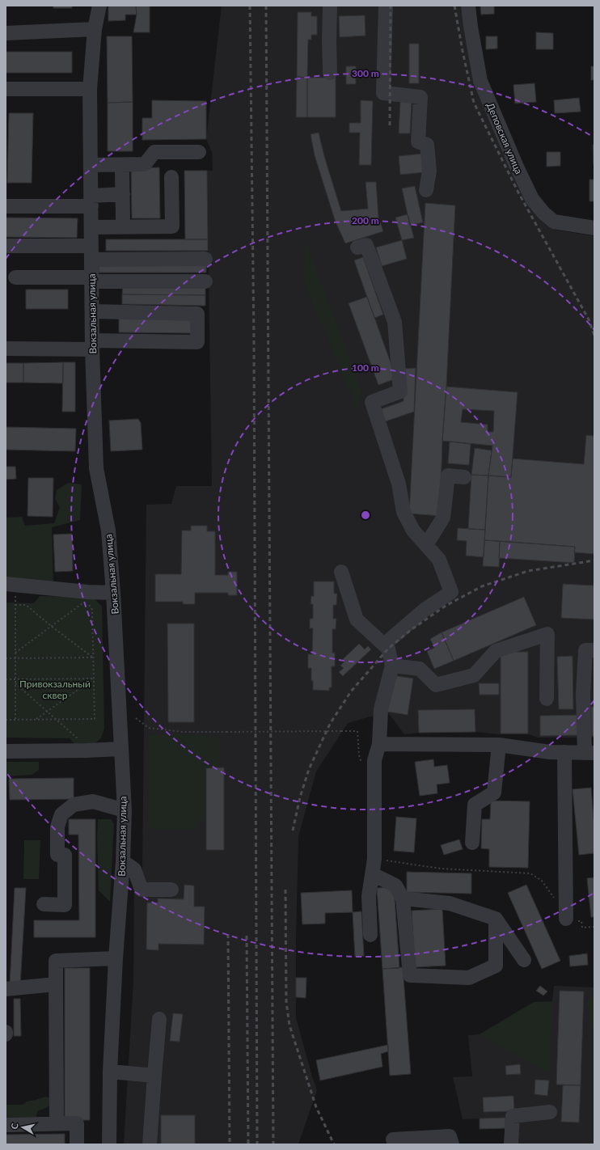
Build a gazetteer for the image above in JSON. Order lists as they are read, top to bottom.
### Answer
{
  "streets": {
    "street": ["Деповская улица", "Вокзальная улица"]
  },
  "parks": ["Привокзальный сквер"],
  "north": "left",
  "rings": ["300 m", "200 m", "100 m"]
}
